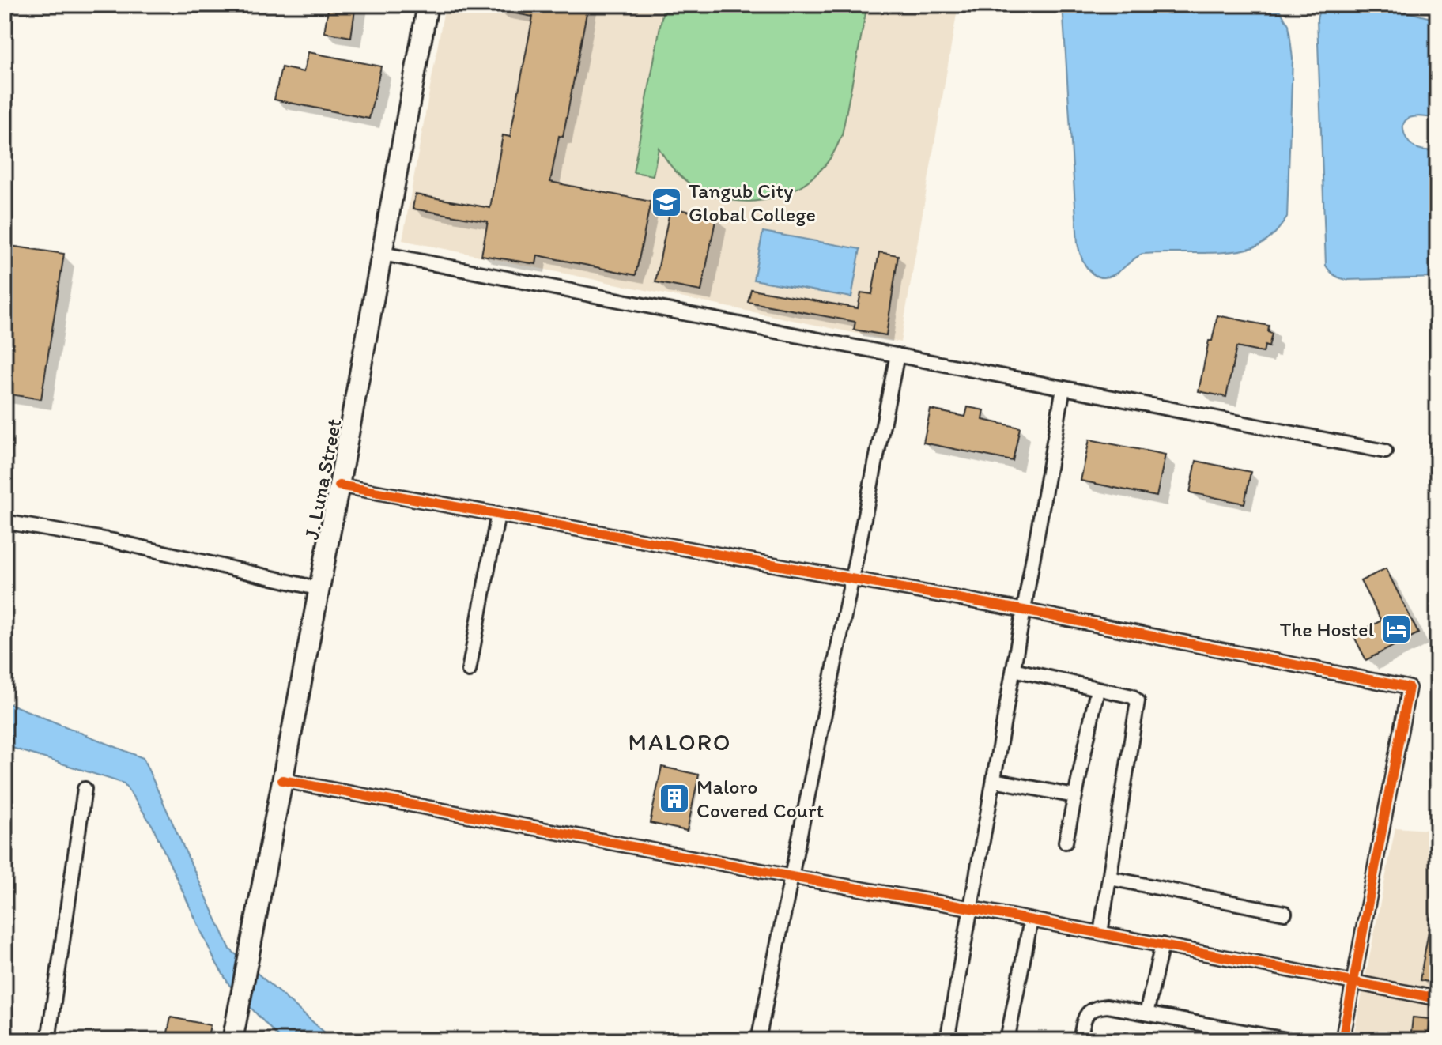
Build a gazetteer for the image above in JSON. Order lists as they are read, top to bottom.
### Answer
{
  "streets": {
    "street": ["J. Luna Street"]
  },
  "districts": ["MALORO"],
  "places": {
    "school or university": ["Tangub City Global College"],
    "hotel": ["The Hostel"],
    "building": ["Maloro Covered Court"]
  }
}
